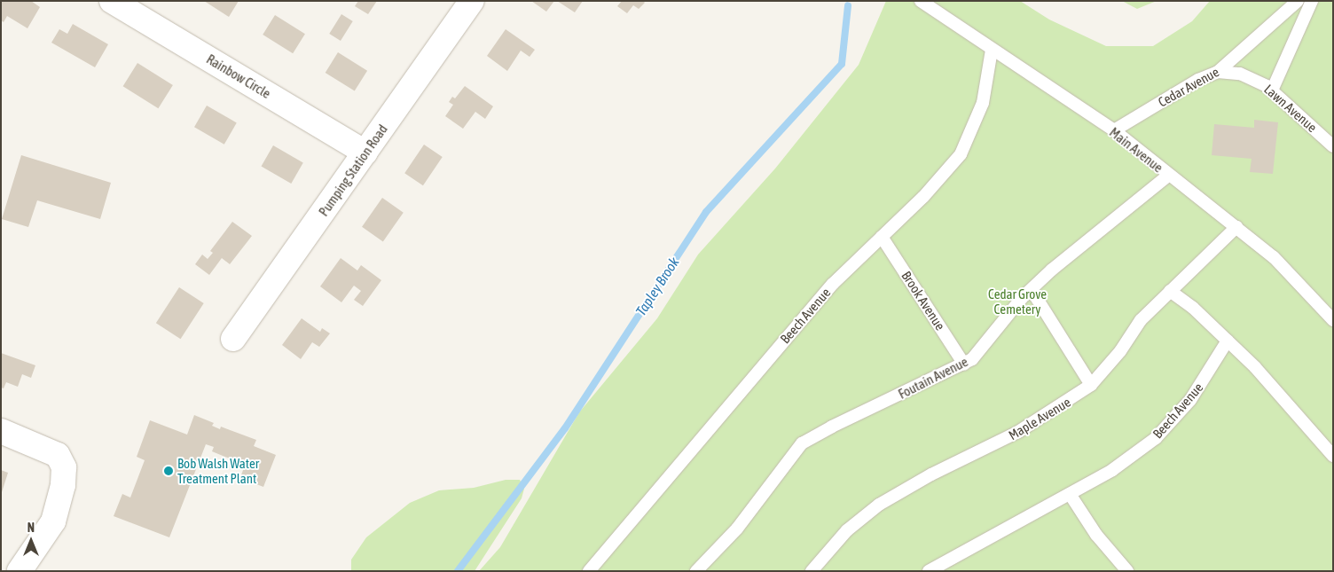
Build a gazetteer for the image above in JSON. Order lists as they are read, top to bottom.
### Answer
{
  "streets": {
    "street": ["Rainbow Circle", "Pumping Station Road"],
    "lane": [
      "Cedar Avenue",
      "Lawn Avenue",
      "Main Avenue",
      "Brook Avenue",
      "Beech Avenue",
      "Foutain Avenue",
      "Maple Avenue"
    ]
  },
  "crossings": [
    ["Rainbow Circle", "Pumping Station Road"],
    ["Cedar Avenue", "Lawn Avenue"],
    ["Cedar Avenue", "Main Avenue"],
    ["Main Avenue", "Beech Avenue"],
    ["Main Avenue", "Foutain Avenue"],
    ["Main Avenue", "Maple Avenue"],
    ["Brook Avenue", "Beech Avenue"],
    ["Brook Avenue", "Foutain Avenue"]
  ],
  "water": ["Tapley Brook"],
  "parks": ["Cedar Grove Cemetery"],
  "places": ["Bob Walsh Water Treatment Plant"],
  "north": "top"
}
